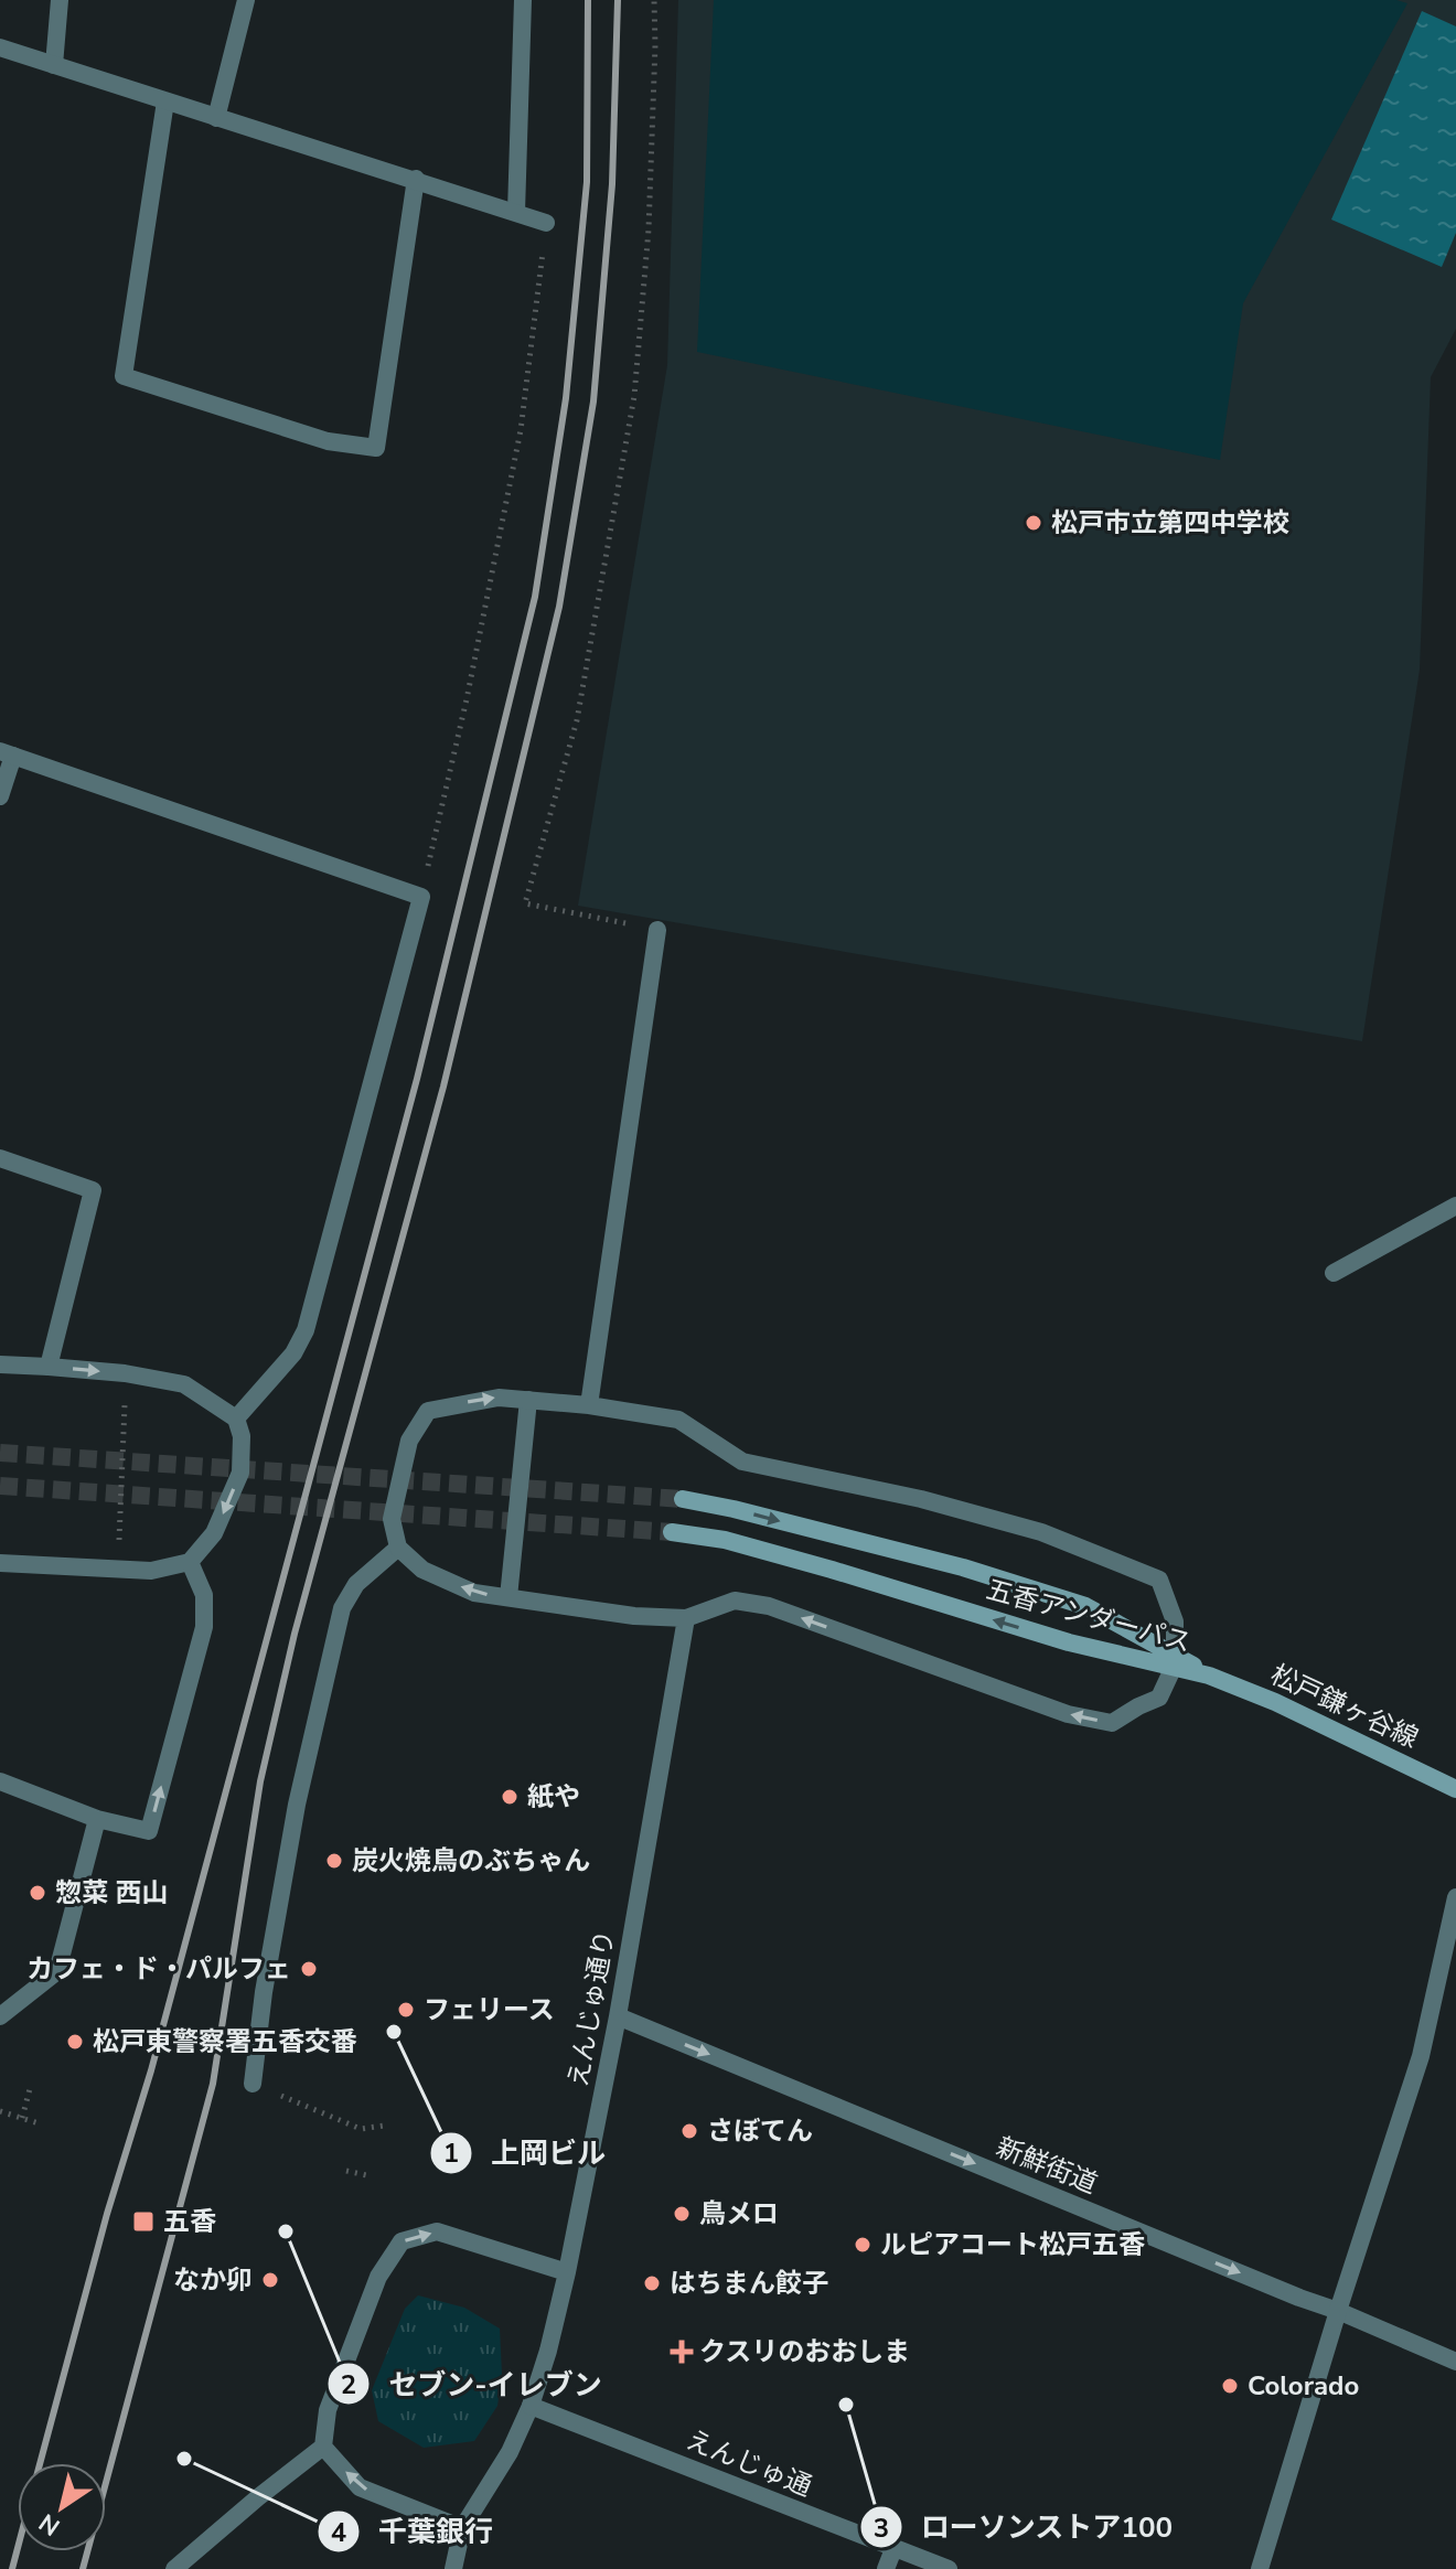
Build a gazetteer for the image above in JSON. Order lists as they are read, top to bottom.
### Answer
{
  "streets": {
    "main road": ["五香アンダーパス", "松戸鎌ヶ谷線"],
    "street": ["えんじゅ通り", "新鮮街道", "えんじゅ通"]
  },
  "crossings": [
    ["五香アンダーパス", "松戸鎌ヶ谷線"],
    ["えんじゅ通り", "新鮮街道"],
    ["えんじゅ通り", "えんじゅ通"]
  ],
  "one_way": ["新鮮街道"],
  "places": {
    "other": [
      "松戸市立第四中学校",
      "紙や",
      "炭火焼鳥のぶちゃん",
      "惣菜 西山",
      "カフェ・ド・パルフェ",
      "フェリース",
      "上岡ビル",
      "松戸東警察署五香交番",
      "さぼてん",
      "鳥メロ",
      "セブン-イレブン",
      "ルピアコート松戸五香",
      "なか卯",
      "はちまん餃子",
      "Colorado",
      "ローソンストア100",
      "千葉銀行"
    ],
    "transit": ["五香"],
    "health": ["クスリのおおしま"]
  },
  "north": "bottom left"
}
